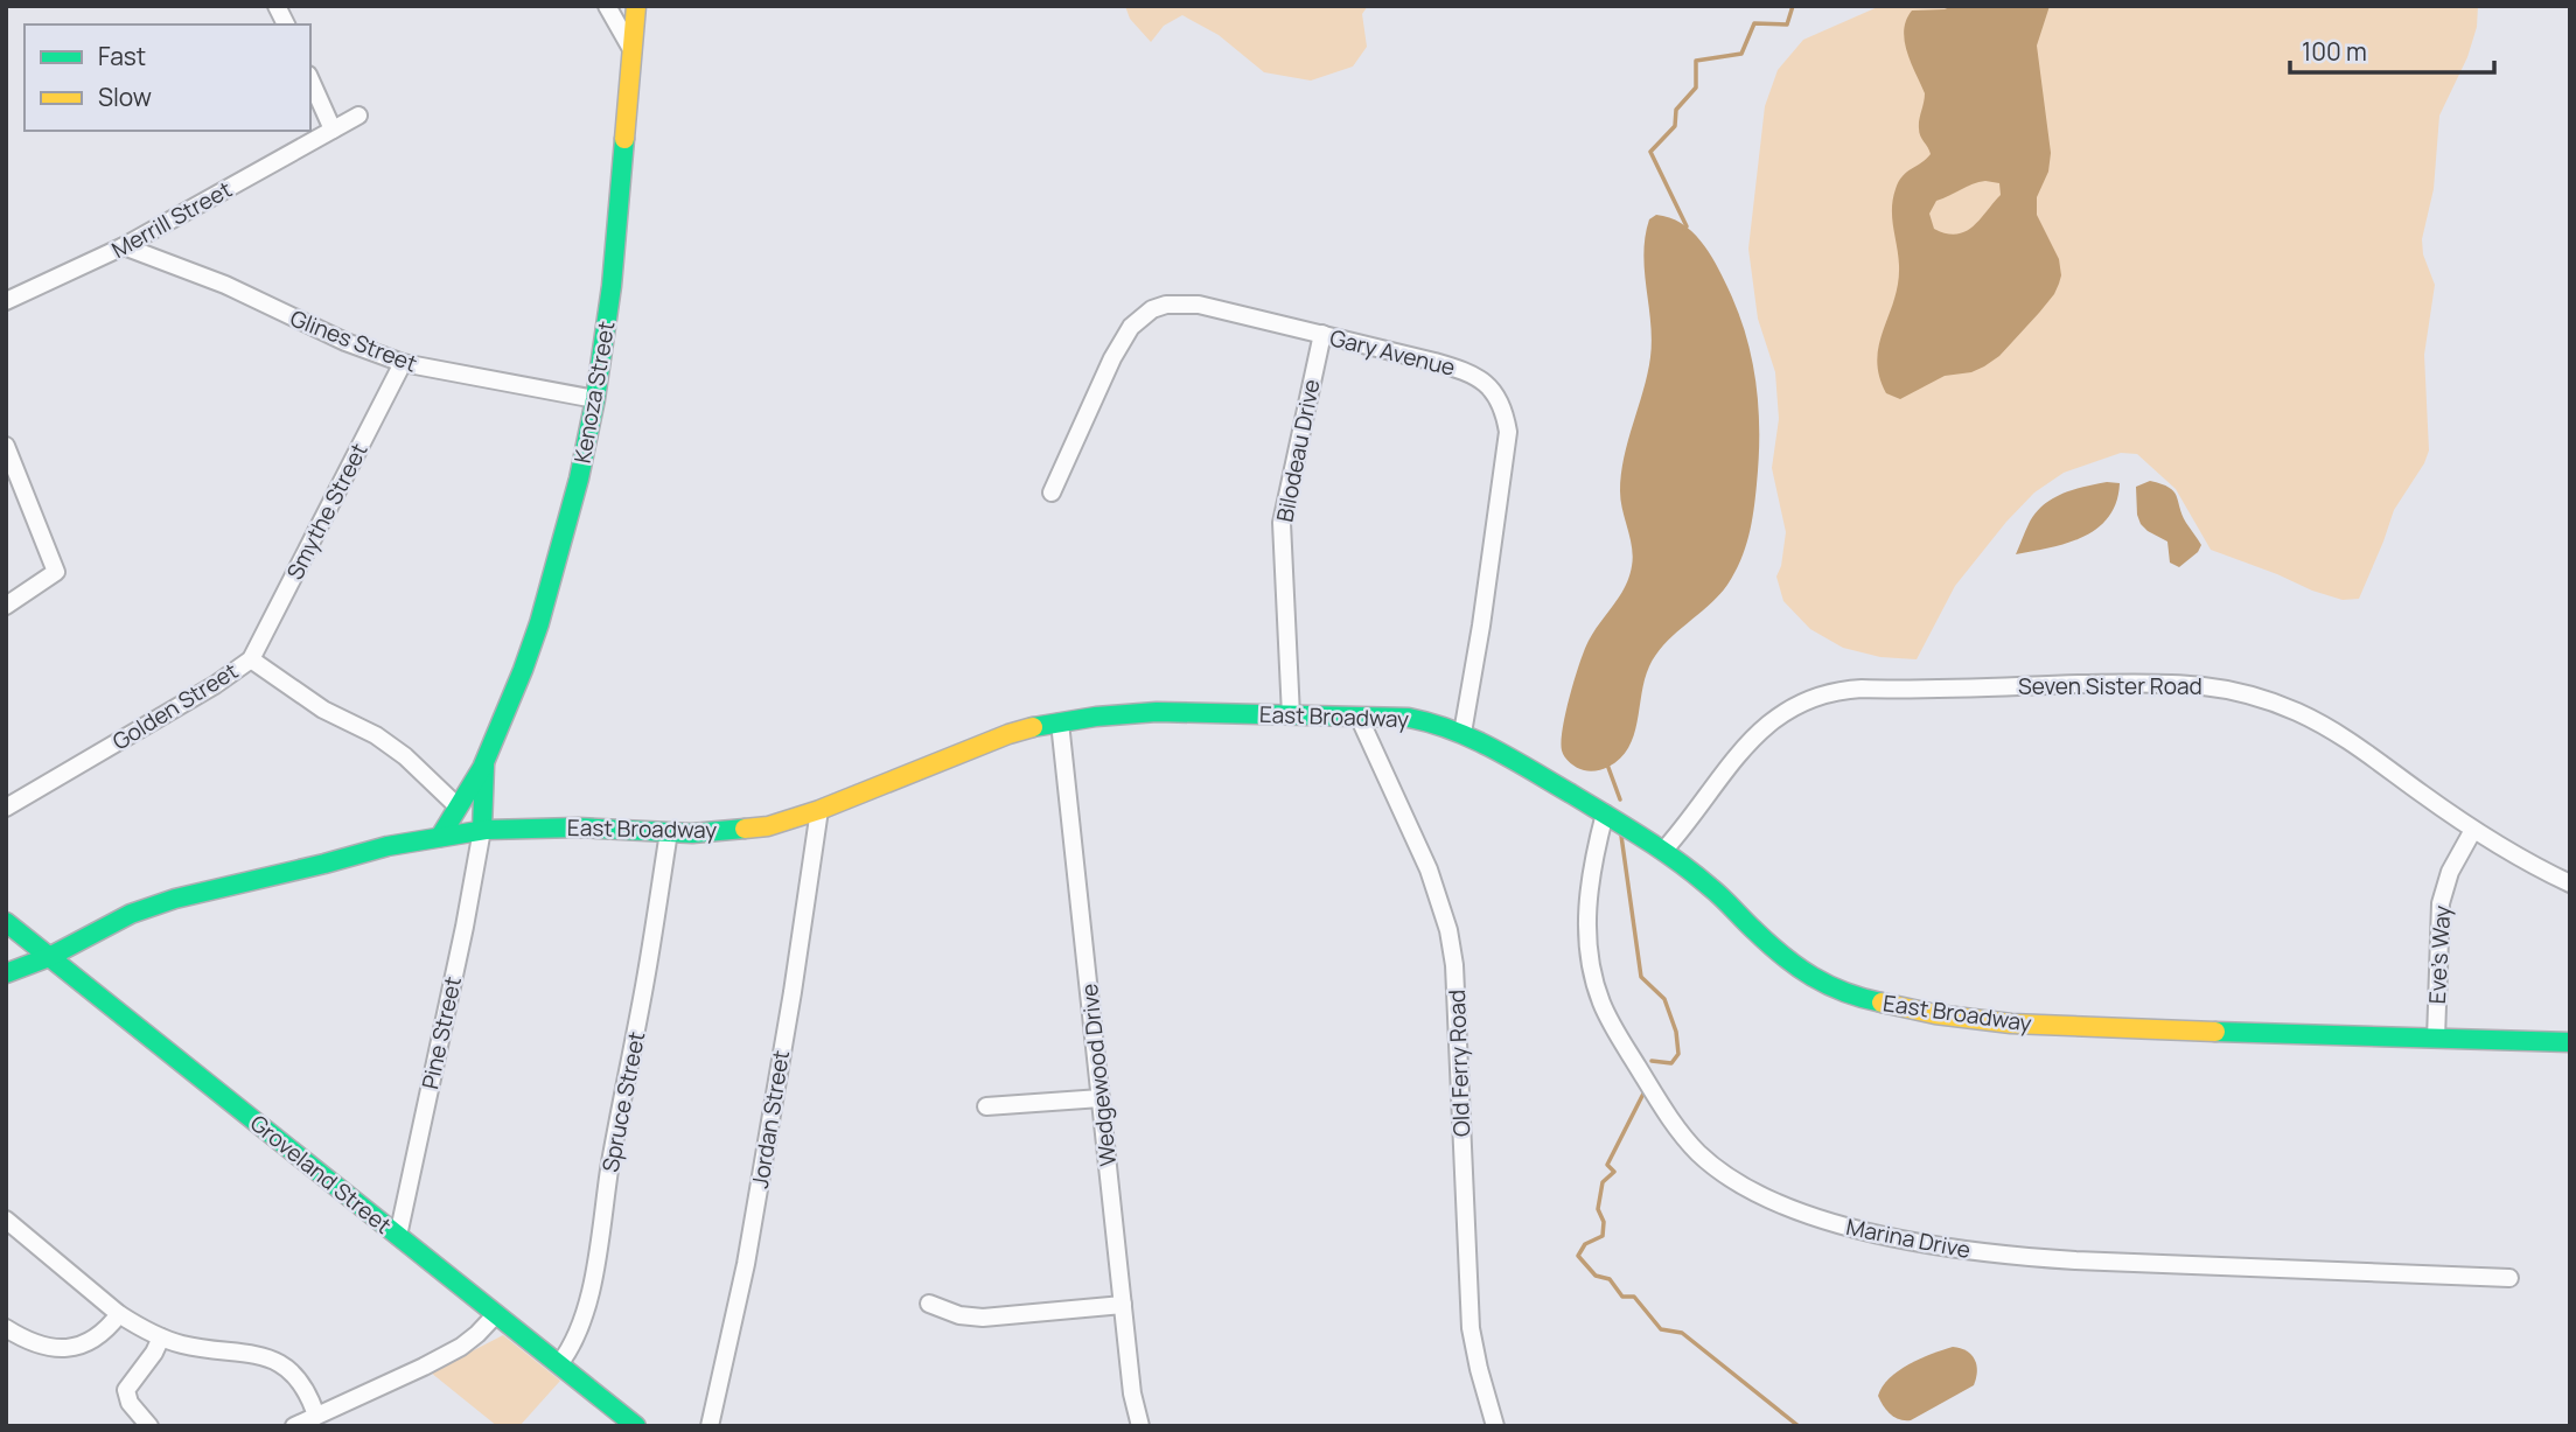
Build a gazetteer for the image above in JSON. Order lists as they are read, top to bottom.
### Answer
{
  "streets": {
    "street": [
      "Merrill Street",
      "Glines Street",
      "Gary Avenue",
      "Kenoza Street",
      "Bilodeau Drive",
      "Smythe Street",
      "Seven Sister Road",
      "Golden Street",
      "East Broadway",
      "Eve's Way",
      "Pine Street",
      "Old Ferry Road",
      "Wedgewood Drive",
      "Spruce Street",
      "Jordan Street",
      "Groveland Street",
      "Marina Drive"
    ]
  },
  "crossings": [
    ["Merrill Street", "Glines Street"],
    ["Glines Street", "Kenoza Street"],
    ["Glines Street", "Smythe Street"],
    ["Gary Avenue", "Bilodeau Drive"],
    ["Gary Avenue", "East Broadway"],
    ["Kenoza Street", "Golden Street"],
    ["Kenoza Street", "East Broadway"],
    ["Kenoza Street", "Pine Street"],
    ["Bilodeau Drive", "East Broadway"],
    ["Smythe Street", "Golden Street"],
    ["Seven Sister Road", "East Broadway"],
    ["Seven Sister Road", "Eve's Way"],
    ["East Broadway", "Eve's Way"],
    ["East Broadway", "Pine Street"],
    ["East Broadway", "Old Ferry Road"],
    ["East Broadway", "Wedgewood Drive"],
    ["East Broadway", "Spruce Street"],
    ["East Broadway", "Jordan Street"],
    ["East Broadway", "Groveland Street"],
    ["East Broadway", "Marina Drive"],
    ["Pine Street", "Groveland Street"],
    ["Spruce Street", "Groveland Street"]
  ],
  "legend": ["Fast", "Slow"],
  "scale_bar": "100 m"
}
